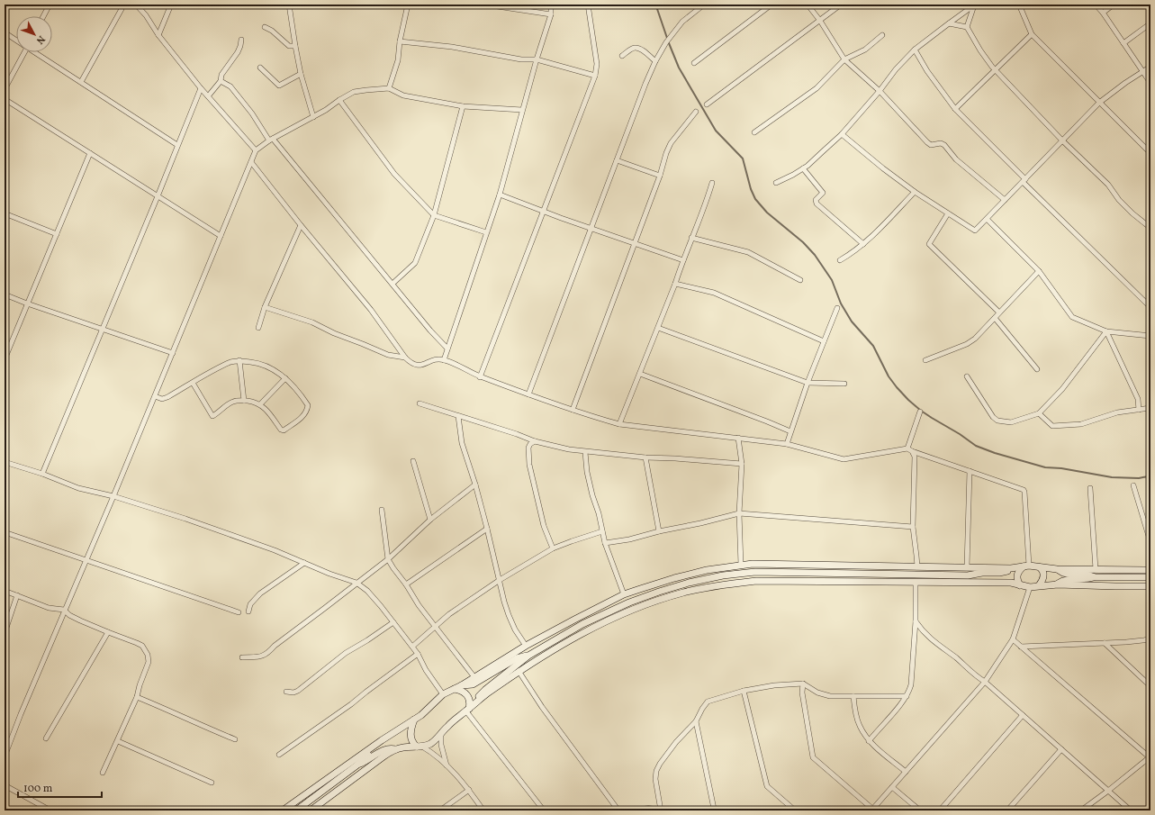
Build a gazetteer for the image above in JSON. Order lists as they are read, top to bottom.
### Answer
{
  "scale_bar": "100 m",
  "north": "bottom right"
}
